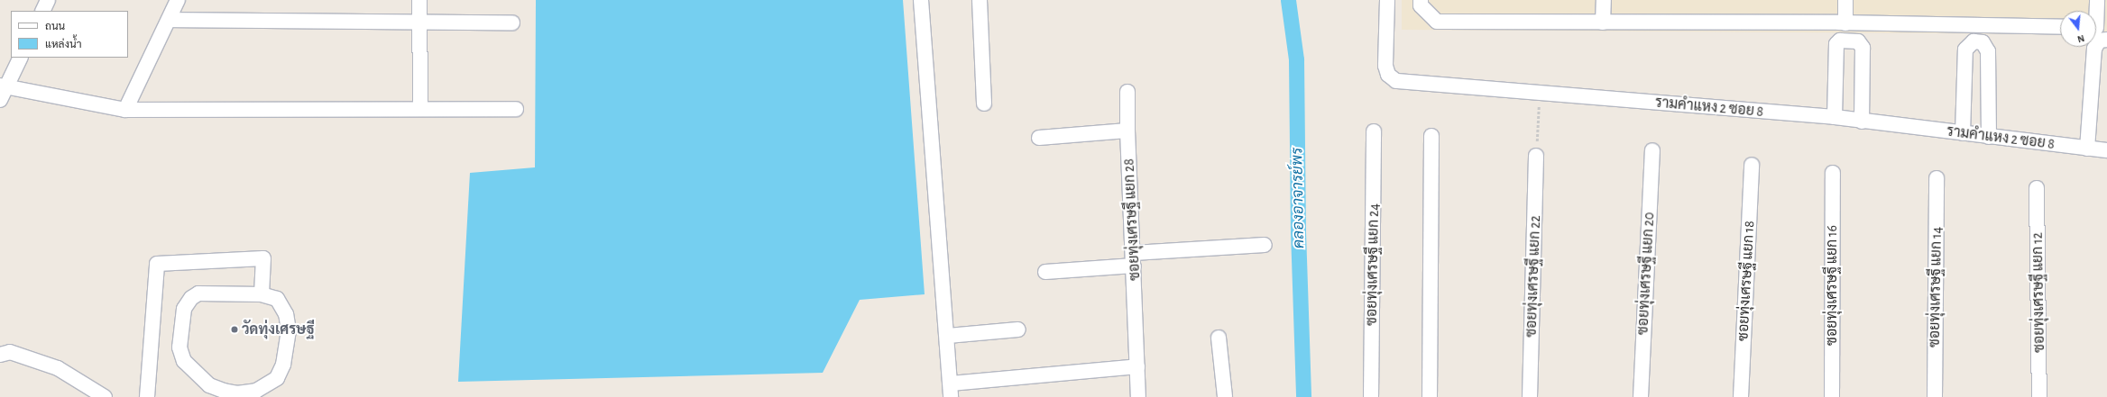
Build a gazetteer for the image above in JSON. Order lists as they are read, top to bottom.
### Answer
{
  "streets": {
    "street": [
      "รามคำแหง 2 ซอย 8",
      "ซอยทุ่งเศรษฐี แยก 28",
      "ซอยทุ่งเศรษฐี แยก 24",
      "ซอยทุ่งเศรษฐี แยก 20",
      "ซอยทุ่งเศรษฐี แยก 22",
      "ซอยทุ่งเศรษฐี แยก 18",
      "ซอยทุ่งเศรษฐี แยก 16",
      "ซอยทุ่งเศรษฐี แยก 14",
      "ซอยทุ่งเศรษฐี แยก 12"
    ]
  },
  "water": ["คลองอาจารย์พร"],
  "places": ["วัดทุ่งเศรษฐี"],
  "legend": ["ถนน", "แหล่งน้ำ"],
  "north": "bottom"
}
